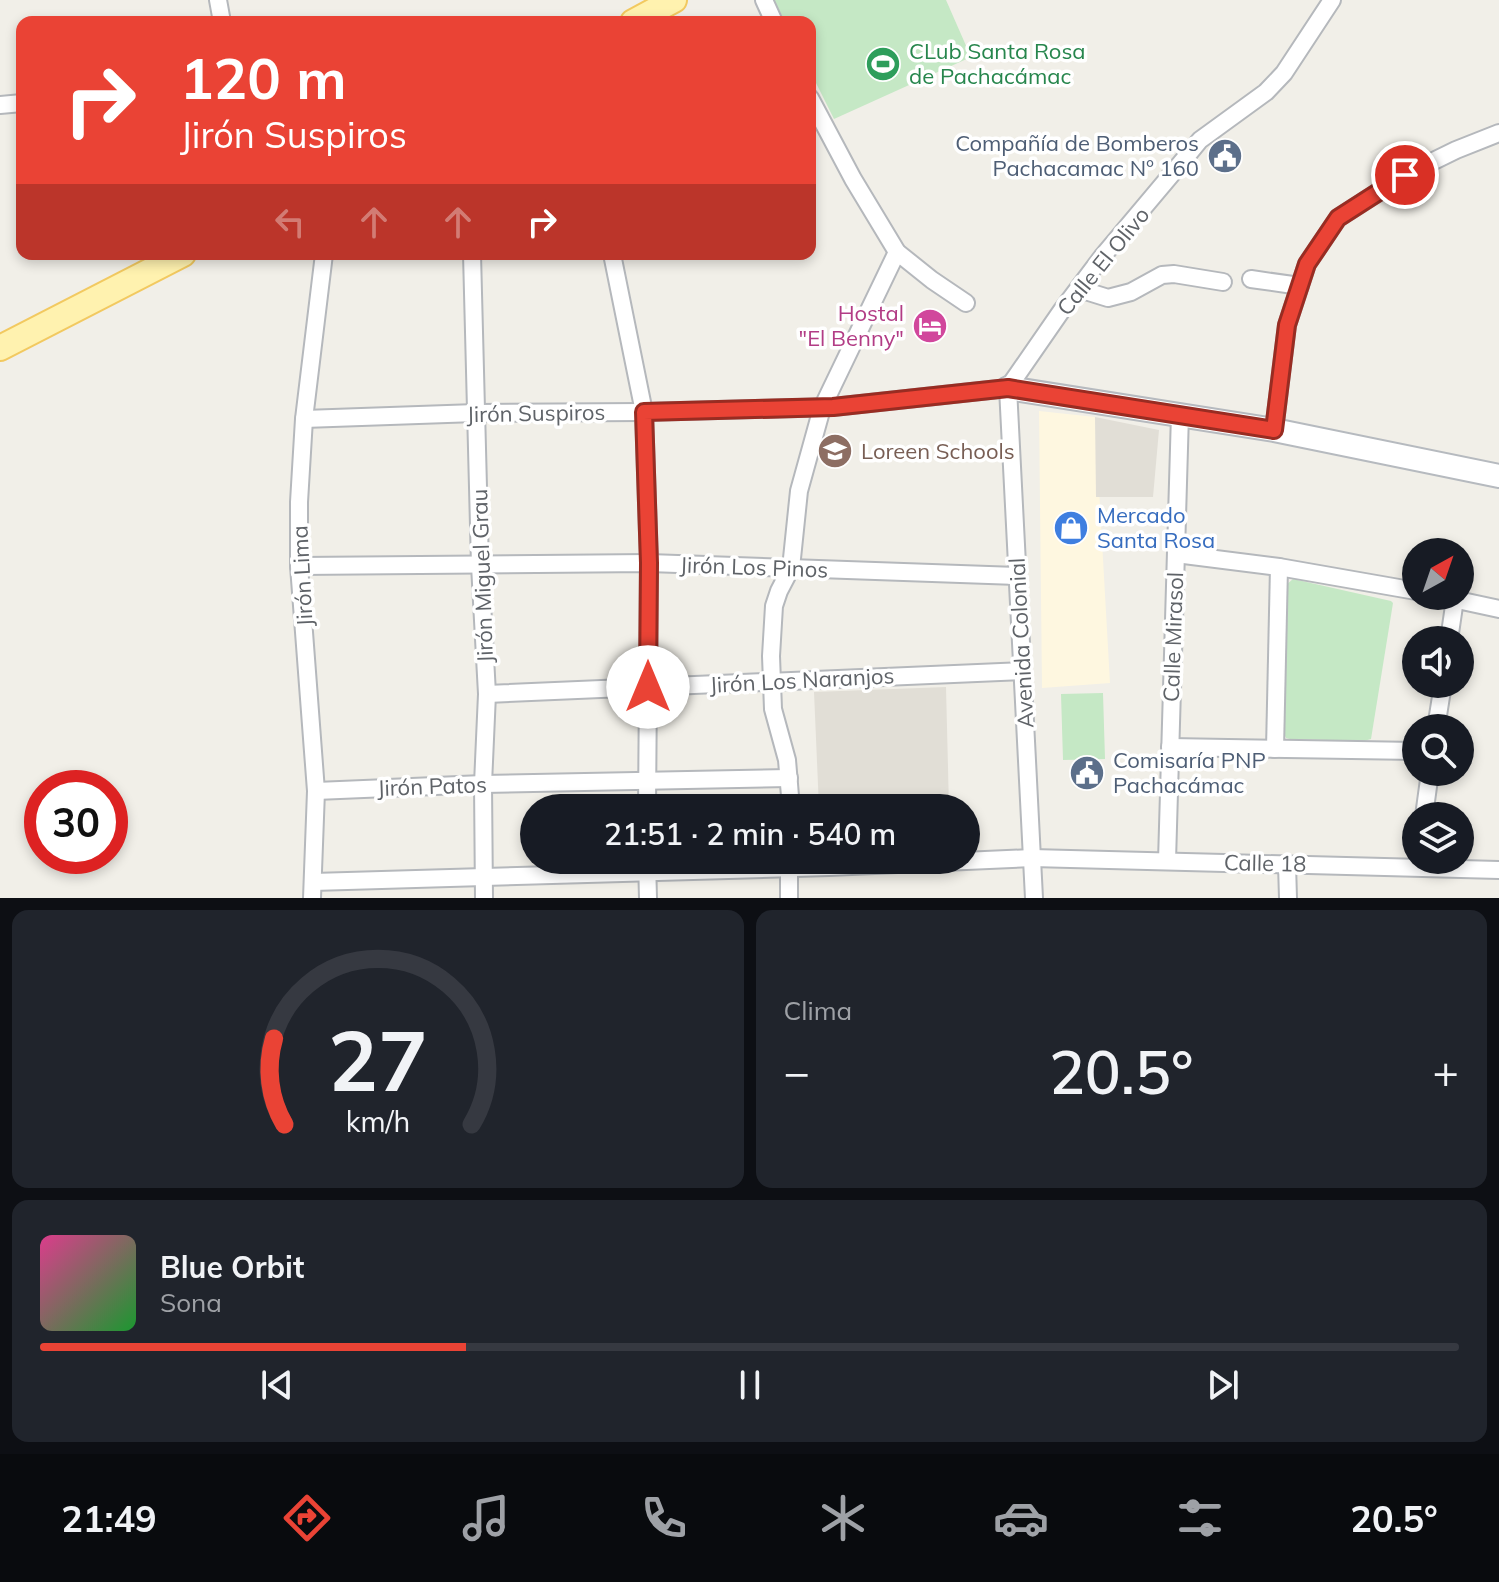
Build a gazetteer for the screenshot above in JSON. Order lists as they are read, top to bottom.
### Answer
{
  "streets": {
    "street": [
      "Calle El Olivo",
      "Jirón Suspiros",
      "Jirón Los Pinos",
      "Jirón Lima",
      "Jirón Miguel Grau",
      "Calle Mirasol",
      "Avenida Colonial",
      "Jirón Los Naranjos",
      "Jirón Patos",
      "Calle 18"
    ]
  },
  "crossings": [
    ["Calle El Olivo", "Jirón Suspiros"],
    ["Calle El Olivo", "Avenida Colonial"],
    ["Jirón Suspiros", "Jirón Lima"],
    ["Jirón Suspiros", "Jirón Miguel Grau"],
    ["Jirón Suspiros", "Avenida Colonial"],
    ["Jirón Los Pinos", "Jirón Lima"],
    ["Jirón Los Pinos", "Jirón Miguel Grau"],
    ["Jirón Los Pinos", "Avenida Colonial"],
    ["Jirón Lima", "Jirón Patos"],
    ["Jirón Lima", "Calle 18"],
    ["Jirón Miguel Grau", "Jirón Los Naranjos"],
    ["Jirón Miguel Grau", "Jirón Patos"],
    ["Jirón Miguel Grau", "Calle 18"],
    ["Calle Mirasol", "Calle 18"],
    ["Avenida Colonial", "Jirón Los Naranjos"],
    ["Avenida Colonial", "Calle 18"]
  ],
  "places": {
    "sports": ["CLub Santa Rosa de Pachacámac"],
    "public building": ["Compañía de Bomberos Pachacamac Nº 160", "Comisaría PNP Pachacámac"],
    "hotel": ["Hostal \"El Benny\""],
    "school or university": ["Loreen Schools"],
    "shop": ["Mercado Santa Rosa"]
  },
  "north": "top right",
  "page": {
    "turn": ["120 m", "Jirón Suspiros"],
    "limit": "30",
    "trip": "21:51 · 2 min · 540 m",
    "tile": "Clima",
    "heat": ["−", "20.5°", "+"],
    "song": ["Blue Orbit", "Sona"],
    "tabs": ["21:49", "20.5°"],
    "gauge": ["27", "km/h"]
  }
}
